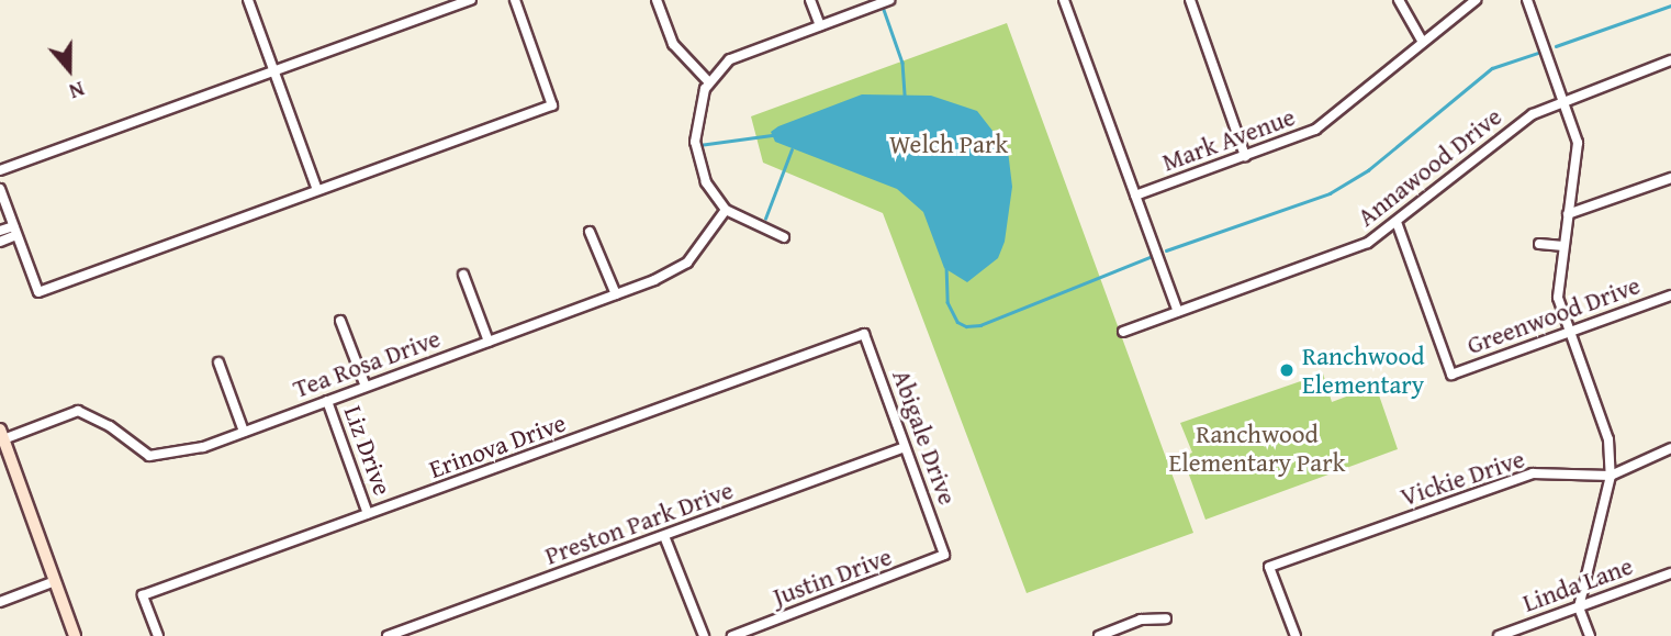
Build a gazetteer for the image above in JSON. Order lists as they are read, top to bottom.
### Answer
{
  "streets": {
    "street": [
      "Mark Avenue",
      "Annawood Drive",
      "Greenwood Drive",
      "Tea Rosa Drive",
      "Abigale Drive",
      "Erinova Drive",
      "Liz Drive",
      "Vickie Drive",
      "Preston Park Drive",
      "Justin Drive",
      "Linda Lane"
    ]
  },
  "crossings": [
    ["Annawood Drive", "Greenwood Drive"],
    ["Tea Rosa Drive", "Liz Drive"],
    ["Abigale Drive", "Erinova Drive"],
    ["Abigale Drive", "Preston Park Drive"],
    ["Abigale Drive", "Justin Drive"],
    ["Erinova Drive", "Liz Drive"]
  ],
  "parks": ["Welch Park", "Ranchwood Elementary Park"],
  "places": ["Ranchwood Elementary"],
  "north": "bottom"
}
